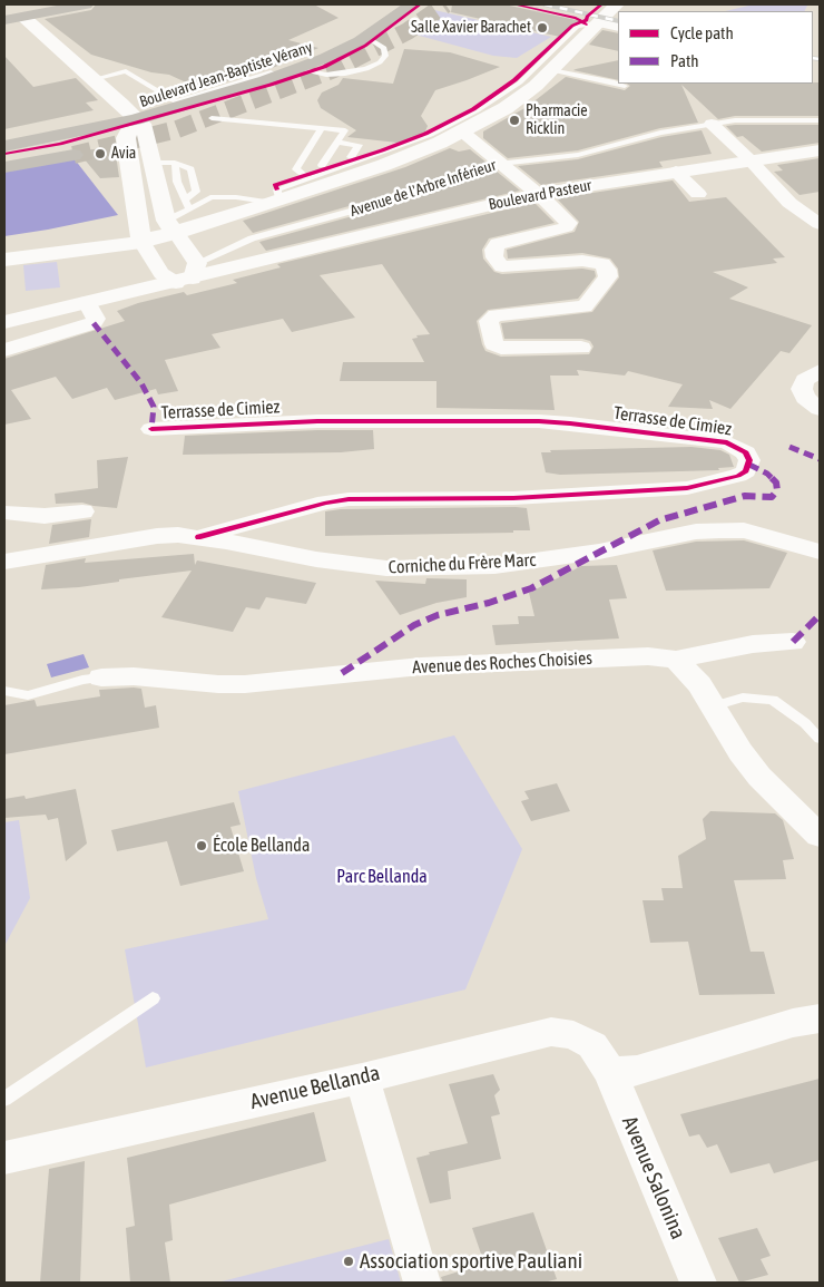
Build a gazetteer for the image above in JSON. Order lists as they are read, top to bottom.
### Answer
{
  "streets": {
    "main road": ["Boulevard Jean-Baptiste Vérany", "Boulevard Pasteur"],
    "street": [
      "Terrasse de Cimiez",
      "Corniche du Frère Marc",
      "Avenue des Roches Choisies",
      "Avenue Bellanda",
      "Avenue Salonina"
    ],
    "lane": ["Avenue de l'Arbre Inférieur"]
  },
  "crossings": [
    ["Avenue de l'Arbre Inférieur", "Boulevard Pasteur"],
    ["Terrasse de Cimiez", "Corniche du Frère Marc"],
    ["Avenue Bellanda", "Avenue Salonina"]
  ],
  "parks": ["Parc Bellanda"],
  "places": [
    "Salle Xavier Barachet",
    "Pharmacie Ricklin",
    "Avia",
    "École Bellanda",
    "Association sportive Pauliani"
  ],
  "legend": ["Cycle path", "Path"]
}
